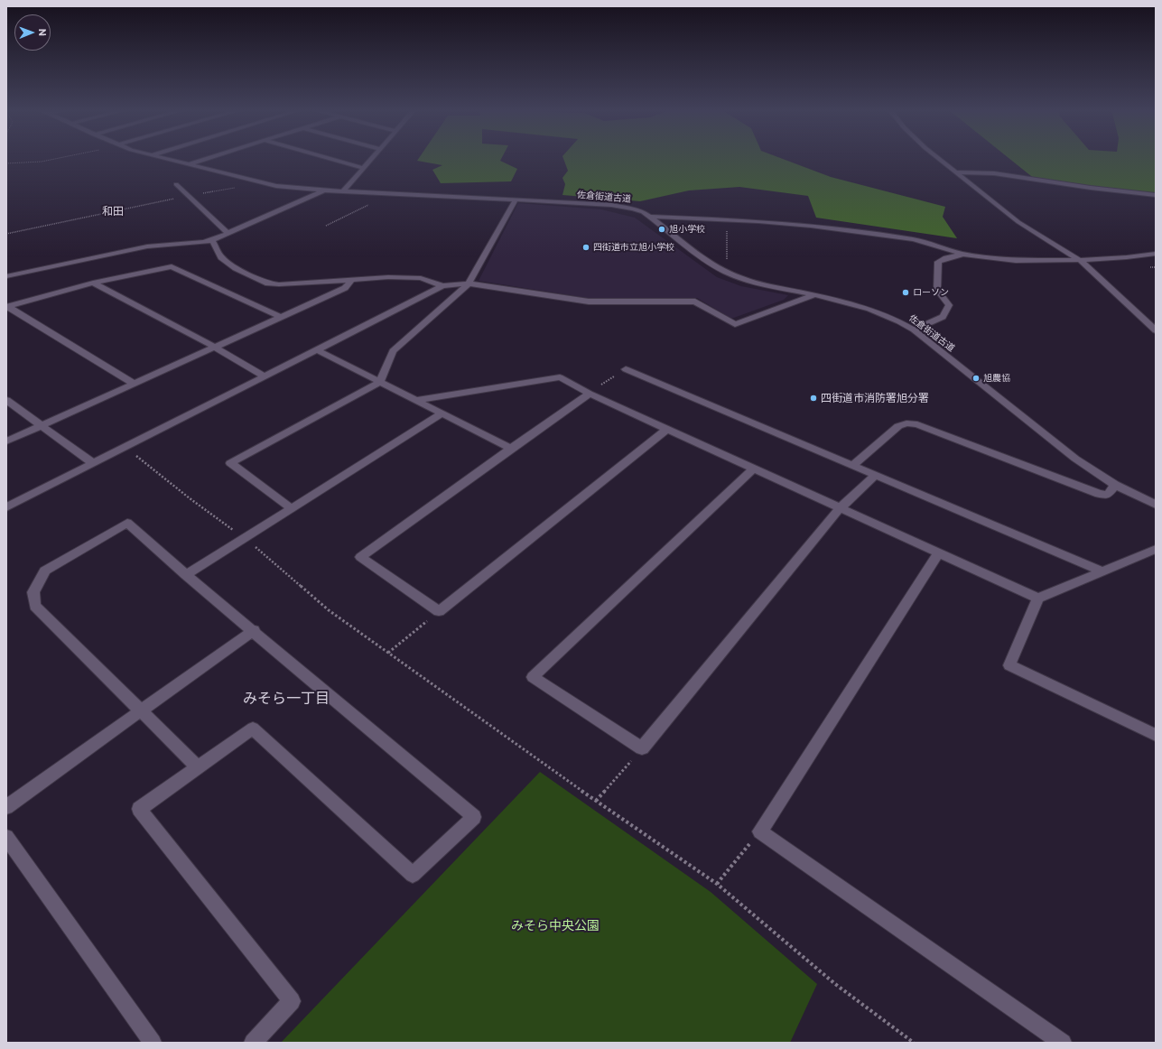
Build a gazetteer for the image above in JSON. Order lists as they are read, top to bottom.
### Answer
{
  "streets": {
    "street": ["佐倉街道古道"]
  },
  "districts": ["和田", "みそら一丁目"],
  "parks": ["みそら中央公園"],
  "places": [
    "旭小学校",
    "四街道市立旭小学校",
    "ローソン",
    "旭農協",
    "四街道市消防署旭分署"
  ],
  "north": "right"
}
